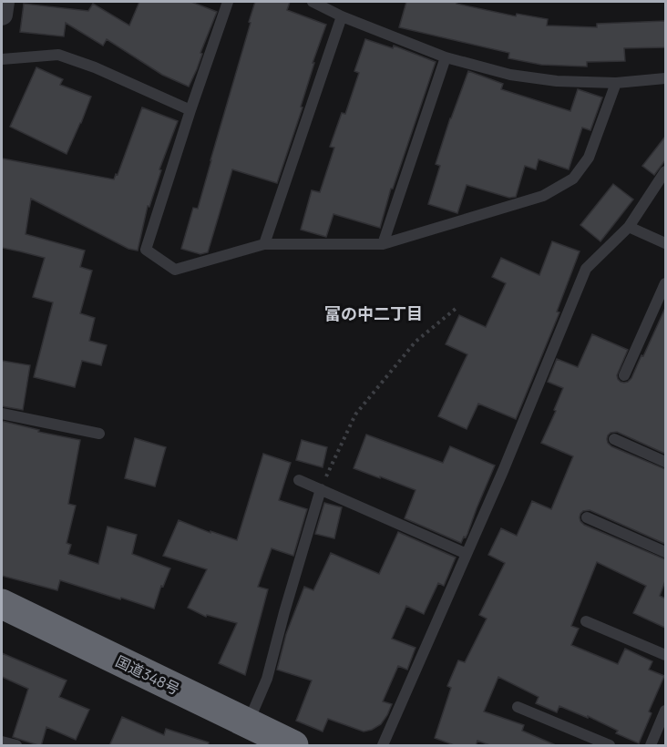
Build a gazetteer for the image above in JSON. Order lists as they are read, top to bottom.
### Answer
{
  "streets": {
    "highway": ["国道348号"]
  },
  "districts": ["富の中二丁目"]
}
